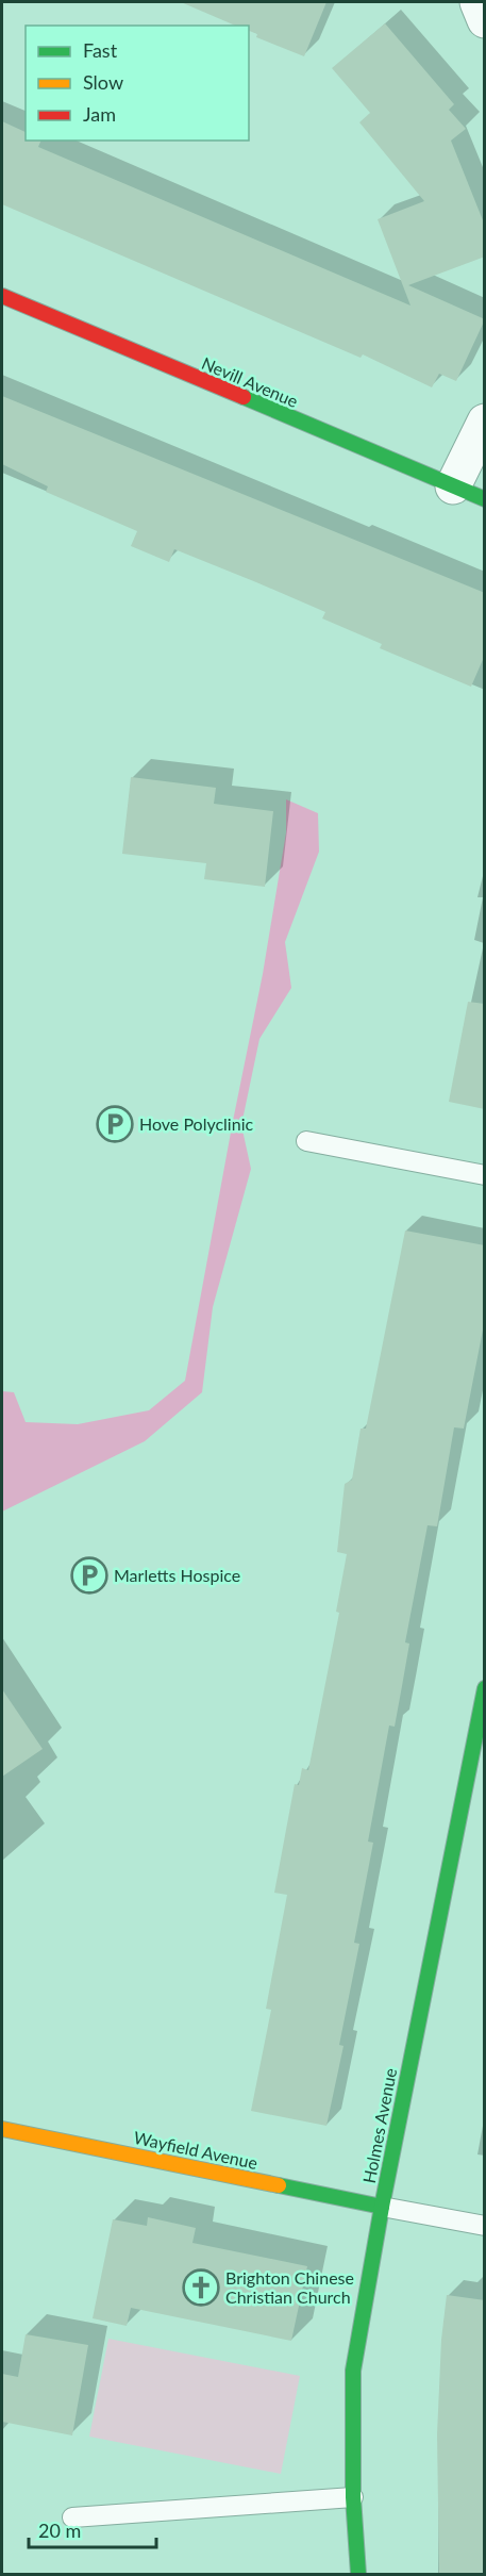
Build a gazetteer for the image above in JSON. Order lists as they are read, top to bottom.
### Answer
{
  "streets": {
    "street": ["Nevill Avenue", "Holmes Avenue", "Wayfield Avenue"]
  },
  "crossings": [
    ["Holmes Avenue", "Wayfield Avenue"]
  ],
  "places": {
    "parking": ["Hove Polyclinic", "Marletts Hospice"],
    "church": ["Brighton Chinese Christian Church"]
  },
  "legend": ["Fast", "Slow", "Jam"],
  "scale_bar": "20 m"
}
